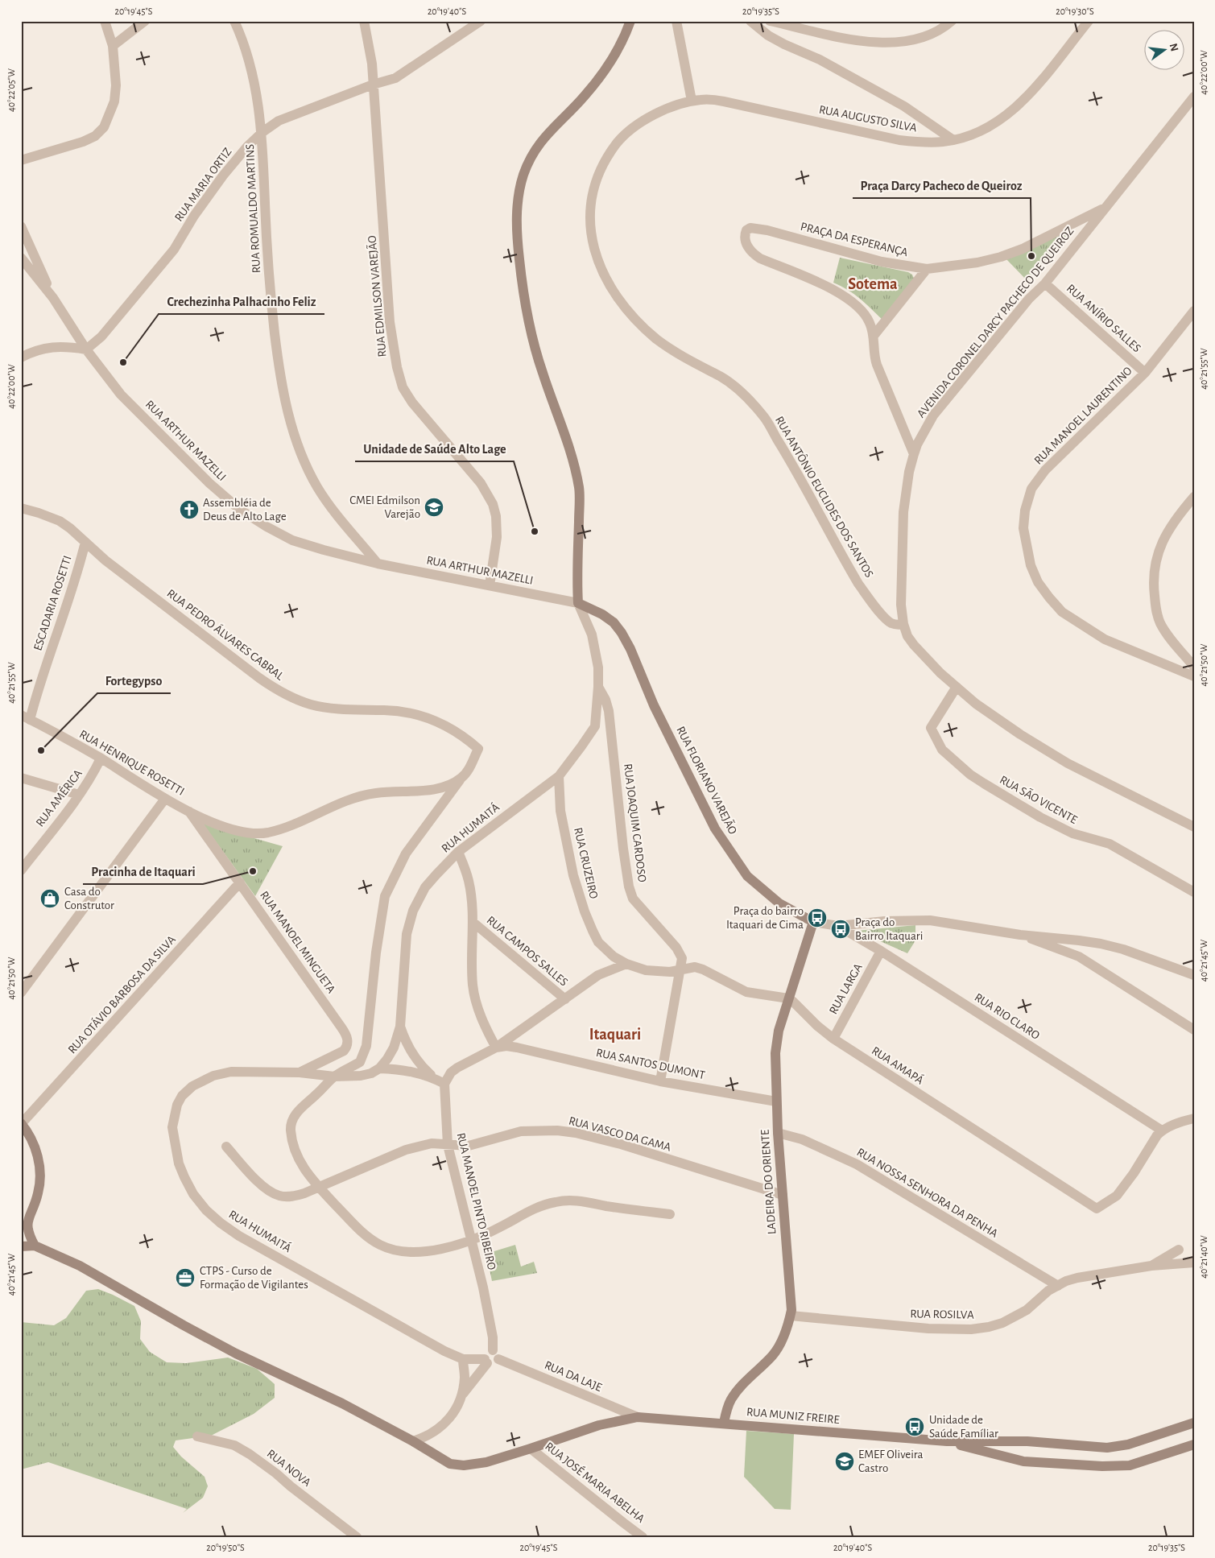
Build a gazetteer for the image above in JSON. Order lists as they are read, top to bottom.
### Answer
{
  "streets": {
    "street": [
      "RUA AUGUSTO SILVA",
      "RUA MARIA ORTIZ",
      "RUA ROMUALDO MARTINS",
      "PRAÇA DA ESPERANÇA",
      "RUA EDMILSON VAREJÃO",
      "RUA ANÍRIO SALLES",
      "AVENIDA CORONEL DARCY PACHECO DE QUEIROZ",
      "RUA MANOEL LAURENTINO",
      "RUA ARTHUR MAZELLI",
      "RUA ANTÔNIO EUCLIDES DOS SANTOS",
      "ESCADARIA ROSETTI",
      "RUA PEDRO ÁLVARES CABRAL",
      "RUA HENRIQUE ROSETTI",
      "RUA FLORIANO VAREJÃO",
      "RUA AMÉRICA",
      "RUA SÃO VICENTE",
      "RUA JOAQUIM CARDOSO",
      "RUA HUMAITÁ",
      "RUA CRUZEIRO",
      "RUA MANOEL MINGUETA",
      "RUA CAMPOS SALLES",
      "RUA LARGA",
      "RUA OTÁVIO BARBOSA DA SILVA",
      "RUA RIO CLARO",
      "RUA SANTOS DUMONT",
      "RUA AMAPÁ",
      "RUA VASCO DA GAMA",
      "LADEIRA DO ORIENTE",
      "RUA NOSSA SENHORA DA PENHA",
      "RUA MANOEL PINTO RIBEIRO",
      "RUA ROSILVA",
      "RUA DA LAJE",
      "RUA MUNIZ FREIRE",
      "RUA NOVA",
      "RUA JOSÉ MARIA ABELHA"
    ]
  },
  "crossings": [
    ["RUA AUGUSTO SILVA", "RUA ANTÔNIO EUCLIDES DOS SANTOS"],
    ["RUA MARIA ORTIZ", "RUA ROMUALDO MARTINS"],
    ["RUA MARIA ORTIZ", "RUA EDMILSON VAREJÃO"],
    ["RUA MARIA ORTIZ", "RUA ARTHUR MAZELLI"],
    ["RUA ROMUALDO MARTINS", "RUA ARTHUR MAZELLI"],
    ["RUA EDMILSON VAREJÃO", "RUA ARTHUR MAZELLI"],
    ["RUA ANÍRIO SALLES", "AVENIDA CORONEL DARCY PACHECO DE QUEIROZ"],
    ["RUA ANÍRIO SALLES", "RUA MANOEL LAURENTINO"],
    ["AVENIDA CORONEL DARCY PACHECO DE QUEIROZ", "RUA ANTÔNIO EUCLIDES DOS SANTOS"],
    ["AVENIDA CORONEL DARCY PACHECO DE QUEIROZ", "RUA SÃO VICENTE"],
    ["RUA ARTHUR MAZELLI", "RUA FLORIANO VAREJÃO"],
    ["RUA ARTHUR MAZELLI", "RUA HUMAITÁ"],
    ["ESCADARIA ROSETTI", "RUA PEDRO ÁLVARES CABRAL"],
    ["ESCADARIA ROSETTI", "RUA HENRIQUE ROSETTI"],
    ["RUA PEDRO ÁLVARES CABRAL", "RUA HENRIQUE ROSETTI"],
    ["RUA HENRIQUE ROSETTI", "RUA AMÉRICA"],
    ["RUA HENRIQUE ROSETTI", "RUA MANOEL MINGUETA"],
    ["RUA FLORIANO VAREJÃO", "RUA HUMAITÁ"],
    ["RUA FLORIANO VAREJÃO", "RUA RIO CLARO"],
    ["RUA FLORIANO VAREJÃO", "LADEIRA DO ORIENTE"],
    ["RUA JOAQUIM CARDOSO", "RUA HUMAITÁ"],
    ["RUA JOAQUIM CARDOSO", "RUA CRUZEIRO"],
    ["RUA HUMAITÁ", "RUA CRUZEIRO"],
    ["RUA HUMAITÁ", "RUA MANOEL MINGUETA"],
    ["RUA MANOEL MINGUETA", "RUA OTÁVIO BARBOSA DA SILVA"],
    ["RUA LARGA", "RUA RIO CLARO"],
    ["RUA LARGA", "RUA AMAPÁ"],
    ["RUA RIO CLARO", "RUA AMAPÁ"],
    ["RUA SANTOS DUMONT", "LADEIRA DO ORIENTE"],
    ["RUA AMAPÁ", "LADEIRA DO ORIENTE"],
    ["RUA VASCO DA GAMA", "LADEIRA DO ORIENTE"],
    ["RUA VASCO DA GAMA", "RUA MANOEL PINTO RIBEIRO"],
    ["LADEIRA DO ORIENTE", "RUA NOSSA SENHORA DA PENHA"],
    ["LADEIRA DO ORIENTE", "RUA ROSILVA"],
    ["LADEIRA DO ORIENTE", "RUA MUNIZ FREIRE"],
    ["RUA NOSSA SENHORA DA PENHA", "RUA ROSILVA"],
    ["RUA MANOEL PINTO RIBEIRO", "RUA DA LAJE"],
    ["RUA DA LAJE", "RUA MUNIZ FREIRE"],
    ["RUA MUNIZ FREIRE", "RUA JOSÉ MARIA ABELHA"]
  ],
  "districts": ["Sotema", "Itaquari"],
  "places": {
    "other": [
      "Praça Darcy Pacheco de Queiroz",
      "Crechezinha Palhacinho Feliz",
      "Unidade de Saúde Alto Lage",
      "Fortegypso",
      "Pracinha de Itaquari"
    ],
    "school or university": ["CMEI Edmilson Varejão", "EMEF Oliveira Castro"],
    "church": ["Assembléia de Deus de Alto Lage"],
    "shop": ["Casa do Construtor"],
    "bus stop": ["Praça do bairro Itaquari de Cima", "Praça do Bairro Itaquari", "Unidade de Saúde Famíliar"],
    "office": ["CTPS - Curso de Formação de Vigilantes"]
  },
  "north": "right",
  "coordinates": [
    "20°19'45\"S",
    "20°19'40\"S",
    "20°19'35\"S",
    "20°19'30\"S",
    "40°22'00\"W",
    "40°22'05\"W",
    "40°21'55\"W",
    "40°21'50\"W",
    "40°21'45\"W",
    "40°21'40\"W",
    "20°19'50\"S"
  ]
}
